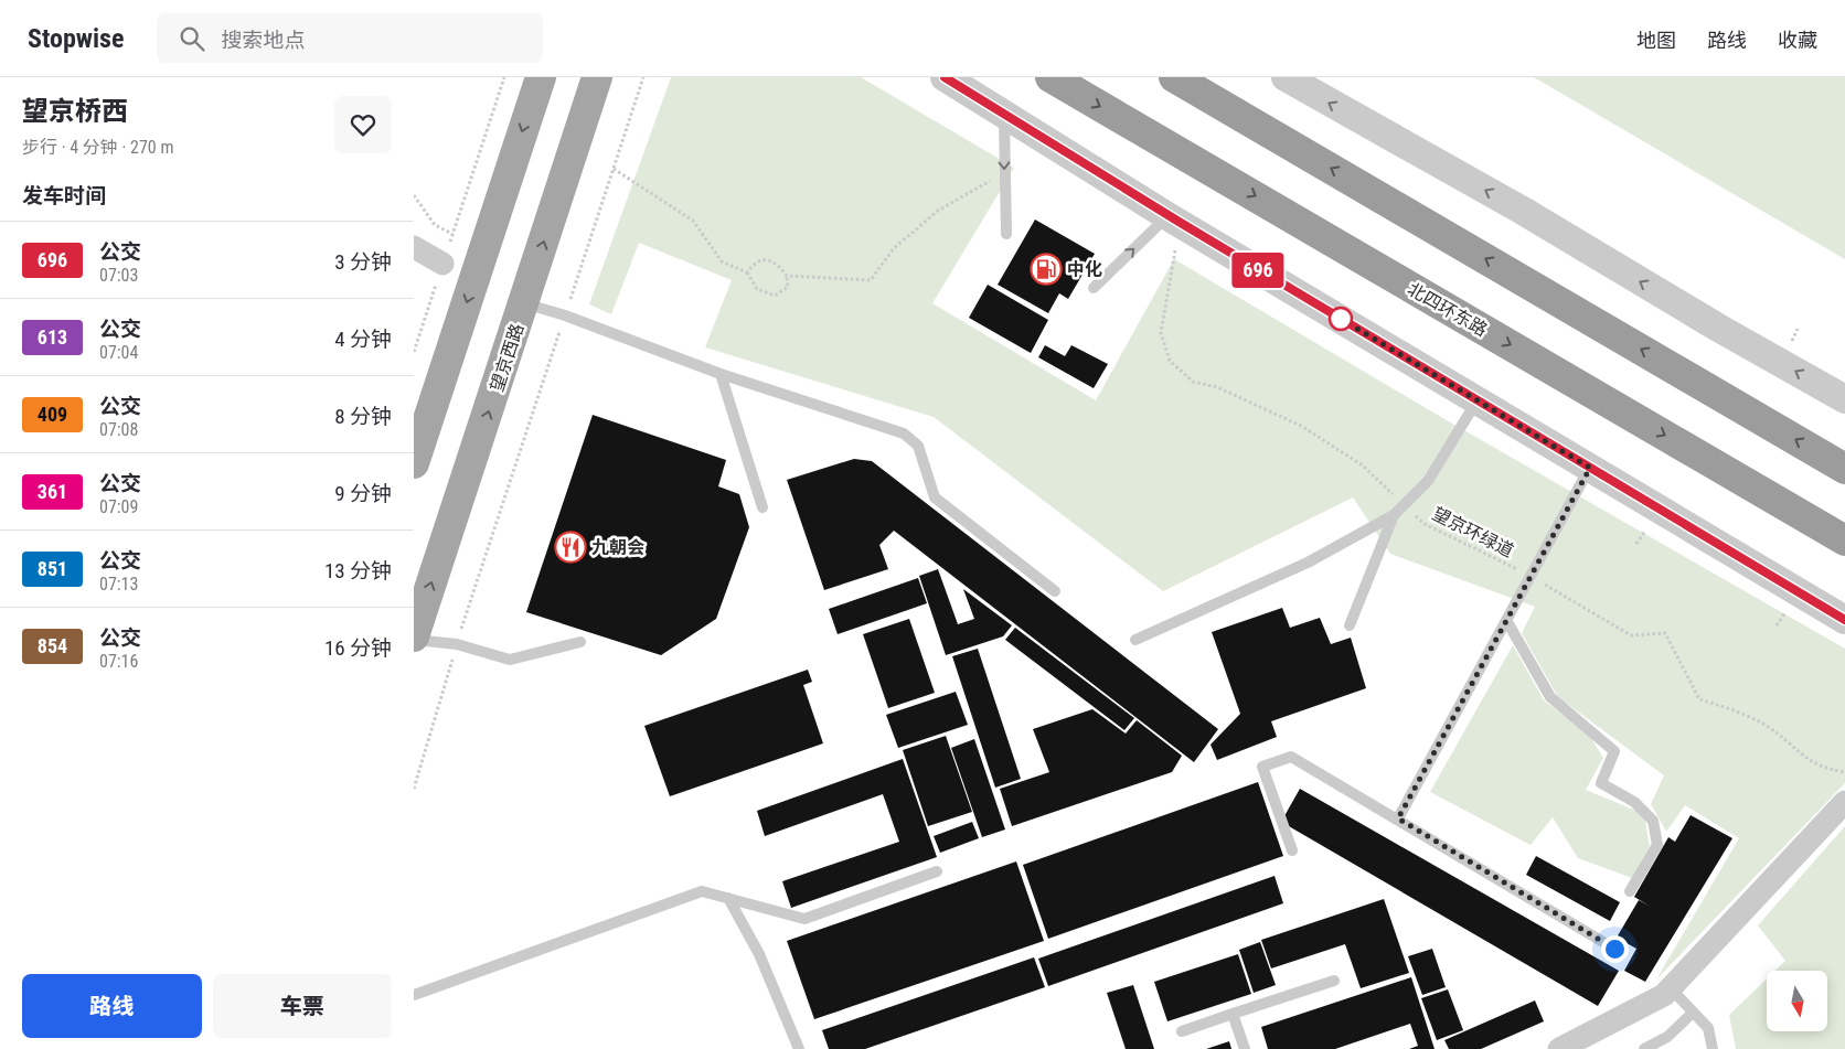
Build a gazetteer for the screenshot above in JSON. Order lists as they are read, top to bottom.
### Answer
{
  "streets": {
    "highway": ["北四环东路"],
    "main road": ["望京西路"],
    "path": ["望京环绿道"]
  },
  "places": {
    "fuel station": ["中化"],
    "restaurant": ["九朝会"]
  },
  "lines": ["bus line 696"],
  "north": "bottom",
  "page": {
    "header": "Stopwise",
    "search": "搜索地点",
    "nav": ["地图", "路线", "收藏"],
    "heading": [
      ["望京桥西", "步行 · 4 分钟 · 270 m"],
      "发车时间"
    ],
    "on_map": "696",
    "list": [
      {
        "mark": "696",
        "name": "公交",
        "note": "07:03",
        "value": "3 分钟"
      },
      {
        "mark": "613",
        "name": "公交",
        "note": "07:04",
        "value": "4 分钟"
      },
      {
        "mark": "409",
        "name": "公交",
        "note": "07:08",
        "value": "8 分钟"
      },
      {
        "mark": "361",
        "name": "公交",
        "note": "07:09",
        "value": "9 分钟"
      },
      {
        "mark": "851",
        "name": "公交",
        "note": "07:13",
        "value": "13 分钟"
      },
      {
        "mark": "854",
        "name": "公交",
        "note": "07:16",
        "value": "16 分钟"
      }
    ],
    "buttons": ["路线", "车票"]
  }
}
